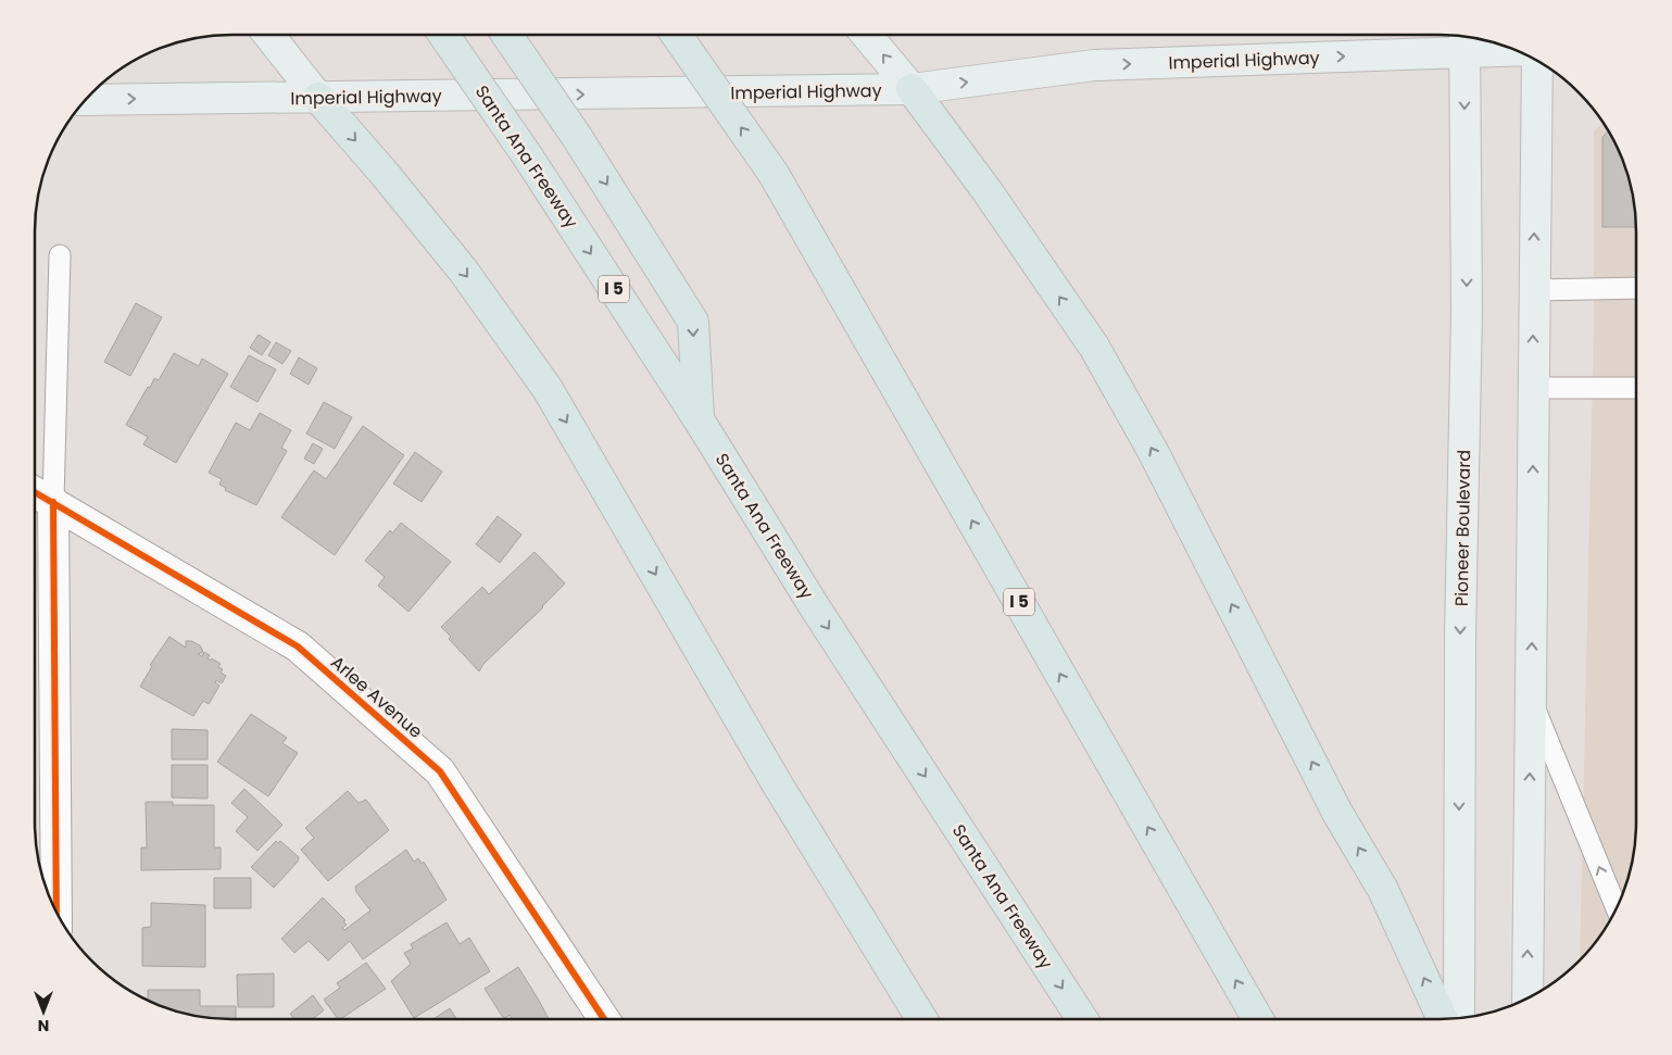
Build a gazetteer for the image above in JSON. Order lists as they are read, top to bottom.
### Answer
{
  "streets": {
    "highway": ["Santa Ana Freeway", "I 5"],
    "main road": ["Imperial Highway", "Pioneer Boulevard"],
    "street": ["Arlee Avenue"]
  },
  "crossings": [
    ["Imperial Highway", "Pioneer Boulevard"]
  ],
  "one_way": ["Imperial Highway"],
  "north": "bottom"
}
